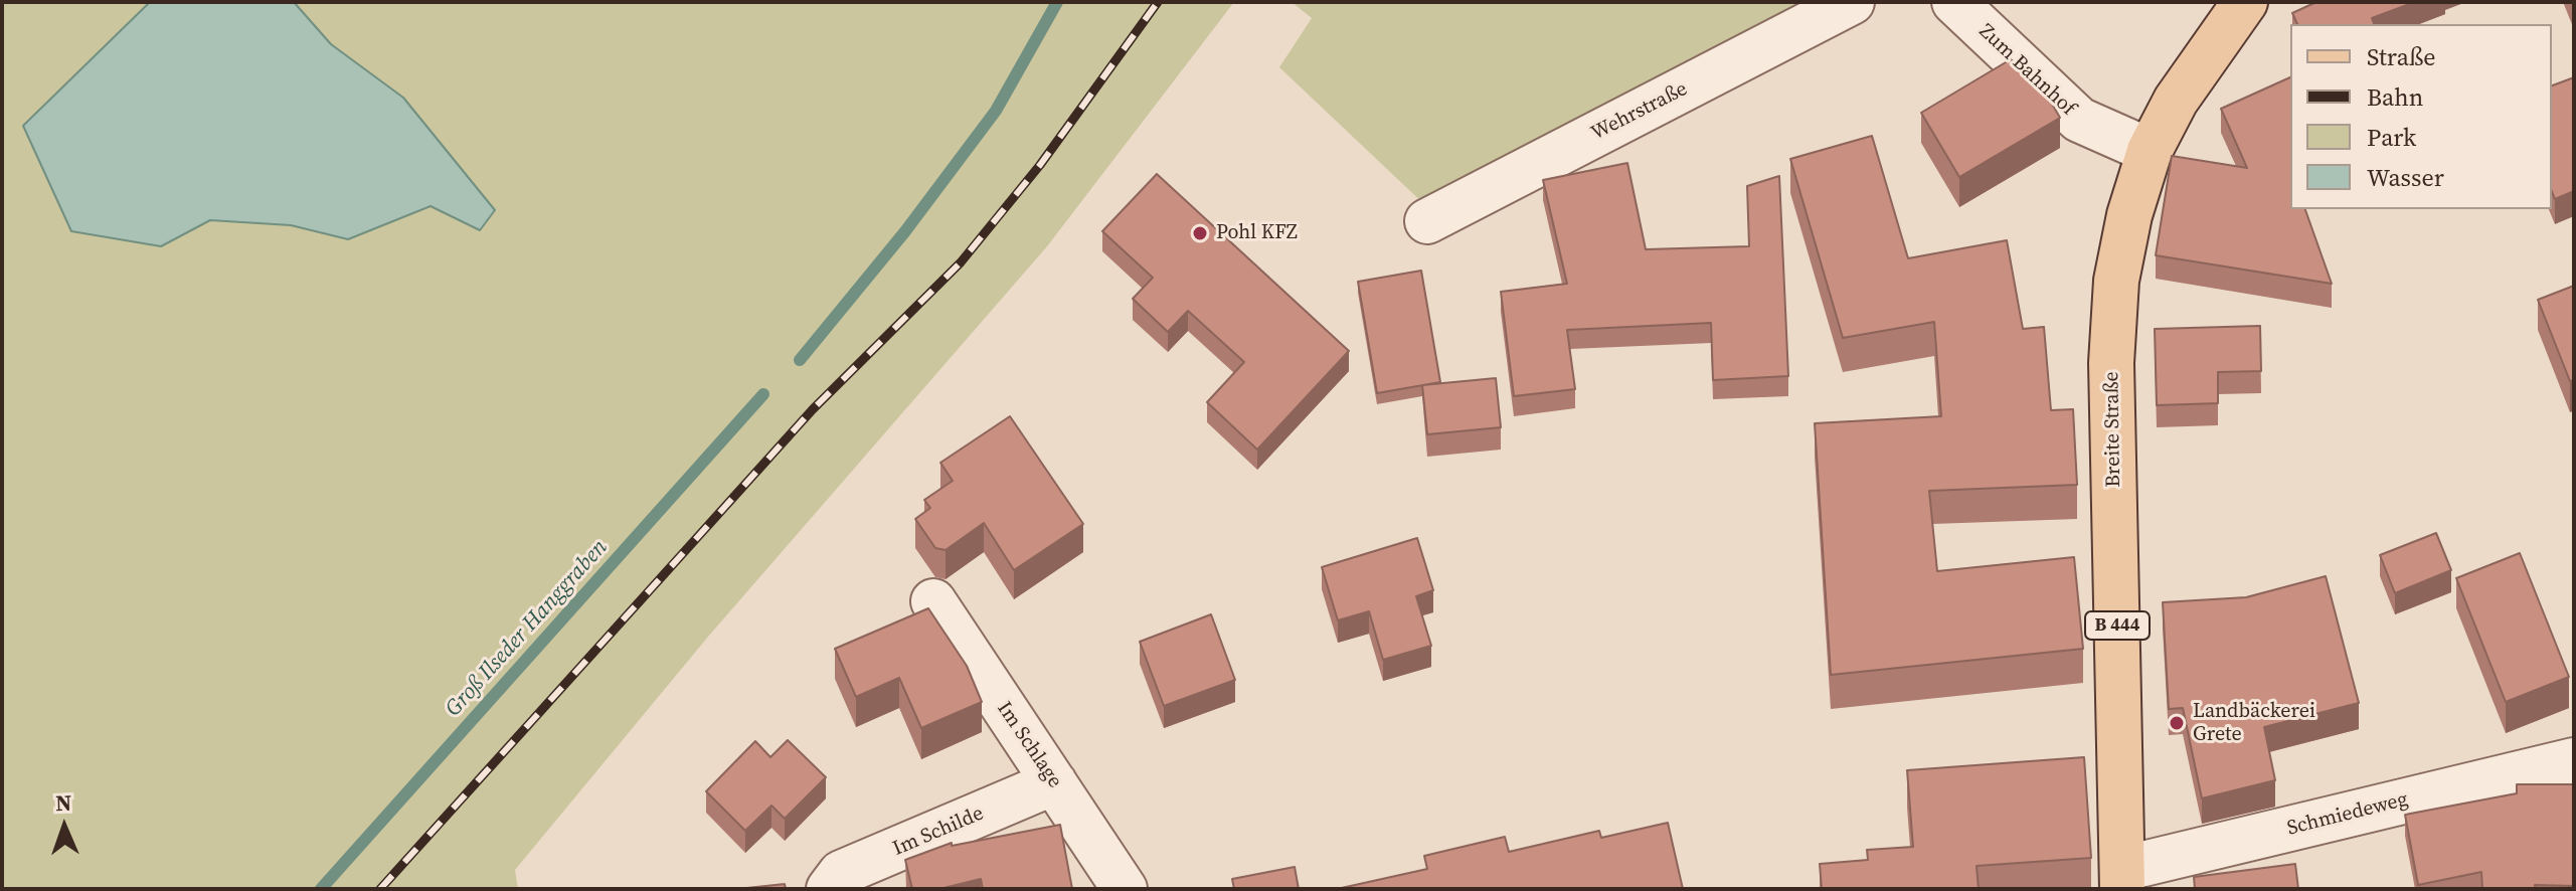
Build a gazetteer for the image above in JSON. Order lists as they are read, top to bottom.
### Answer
{
  "streets": {
    "main road": ["Breite Straße", "B 444"],
    "street": [
      "Zum Bahnhof",
      "Wehrstraße",
      "Im Schlage",
      "Schmiedeweg",
      "Im Schilde"
    ]
  },
  "crossings": [
    ["Zum Bahnhof", "Breite Straße"],
    ["Breite Straße", "Schmiedeweg"],
    ["Im Schlage", "Im Schilde"]
  ],
  "water": ["Groß Ilseder Hanggraben"],
  "places": ["Pohl KFZ", "Landbäckerei Grete"],
  "legend": [
    "Straße",
    "Bahn",
    "Park",
    "Wasser"
  ],
  "north": "top"
}
